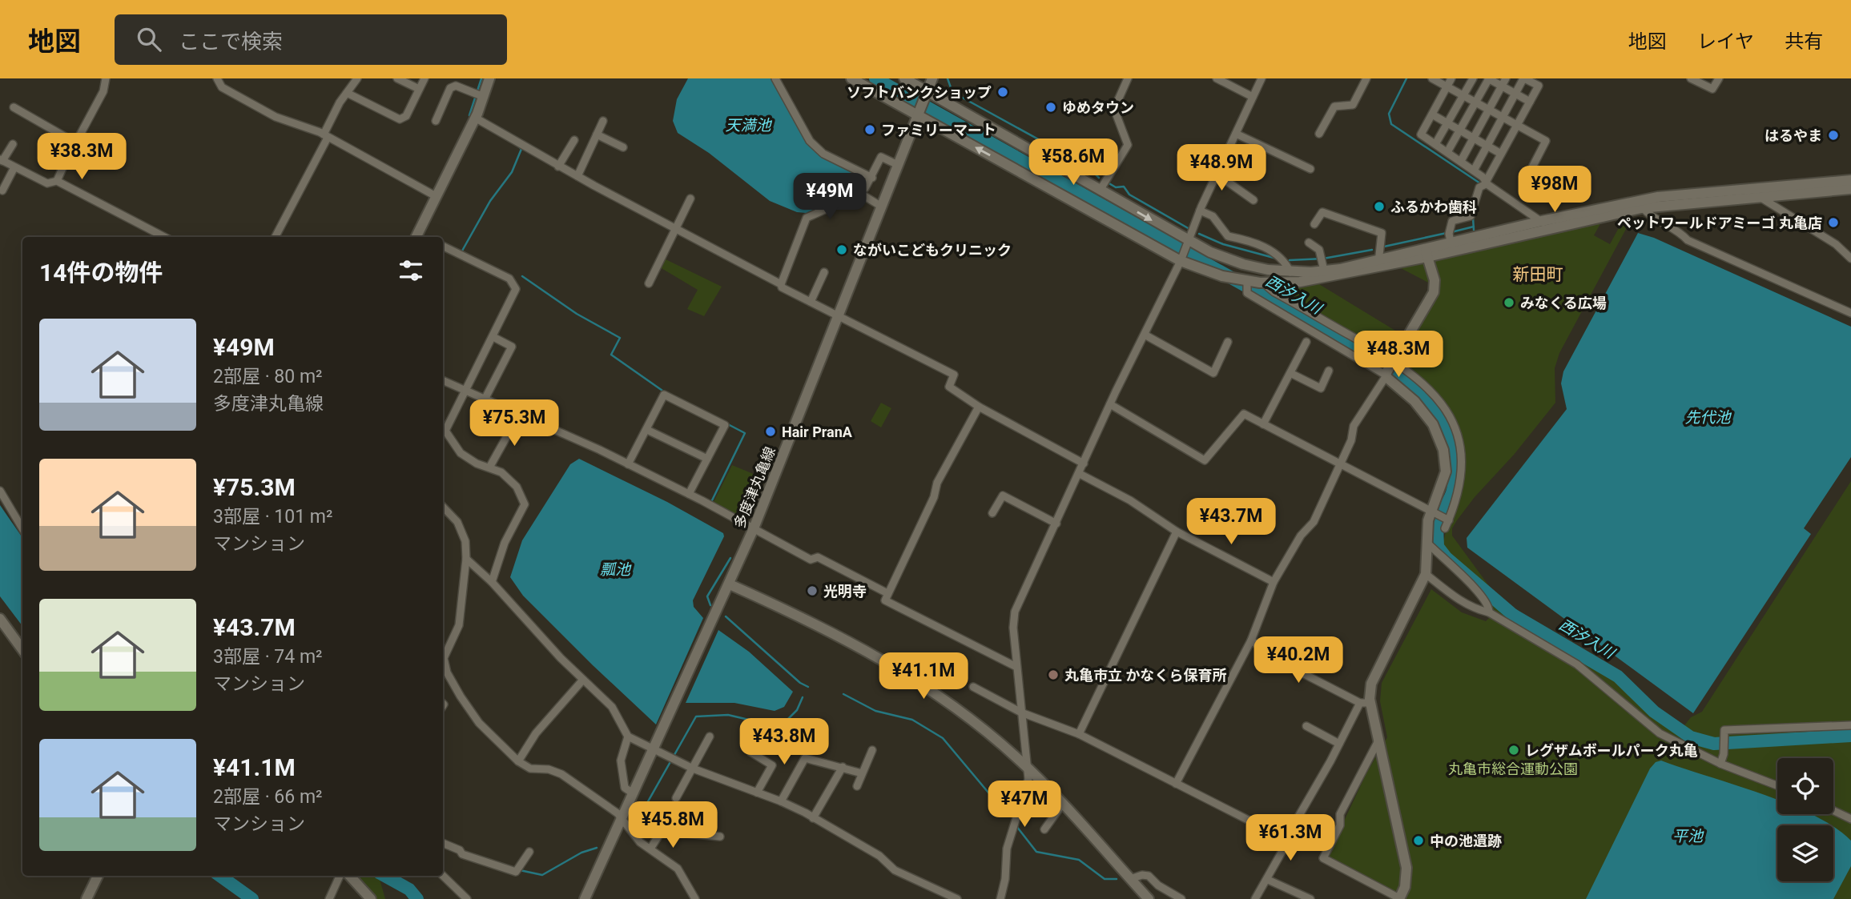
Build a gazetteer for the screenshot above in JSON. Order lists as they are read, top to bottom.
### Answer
{
  "streets": {
    "street": ["多度津丸亀線"]
  },
  "districts": ["新田町"],
  "water": [
    "天満池",
    "西汐入川",
    "先代池",
    "瓢池",
    "平池"
  ],
  "parks": ["丸亀市総合運動公園"],
  "places": [
    "ソフトバンクショップ",
    "ゆめタウン",
    "ファミリーマート",
    "はるやま",
    "ふるかわ歯科",
    "ペットワールドアミーゴ 丸亀店",
    "ながいこどもクリニック",
    "みなくる広場",
    "Hair PranA",
    "光明寺",
    "丸亀市立 かなくら保育所",
    "レグザムボールパーク丸亀",
    "中の池遺跡"
  ],
  "page": {
    "header": "地図",
    "search": "ここで検索",
    "nav": ["地図", "レイヤ", "共有"],
    "price": [
      "¥38.3M",
      "¥58.6M",
      "¥48.9M",
      "¥98M",
      "¥49M",
      "¥48.3M",
      "¥75.3M",
      "¥43.7M",
      "¥40.2M",
      "¥41.1M",
      "¥43.8M",
      "¥47M",
      "¥45.8M",
      "¥61.3M"
    ],
    "heading": "14件の物件",
    "list": [
      {
        "name": "¥49M",
        "note": "2部屋 · 80 m² · 多度津丸亀線"
      },
      {
        "name": "¥75.3M",
        "note": "3部屋 · 101 m² · マンション"
      },
      {
        "name": "¥43.7M",
        "note": "3部屋 · 74 m² · マンション"
      },
      {
        "name": "¥41.1M",
        "note": "2部屋 · 66 m² · マンション"
      }
    ]
  }
}
